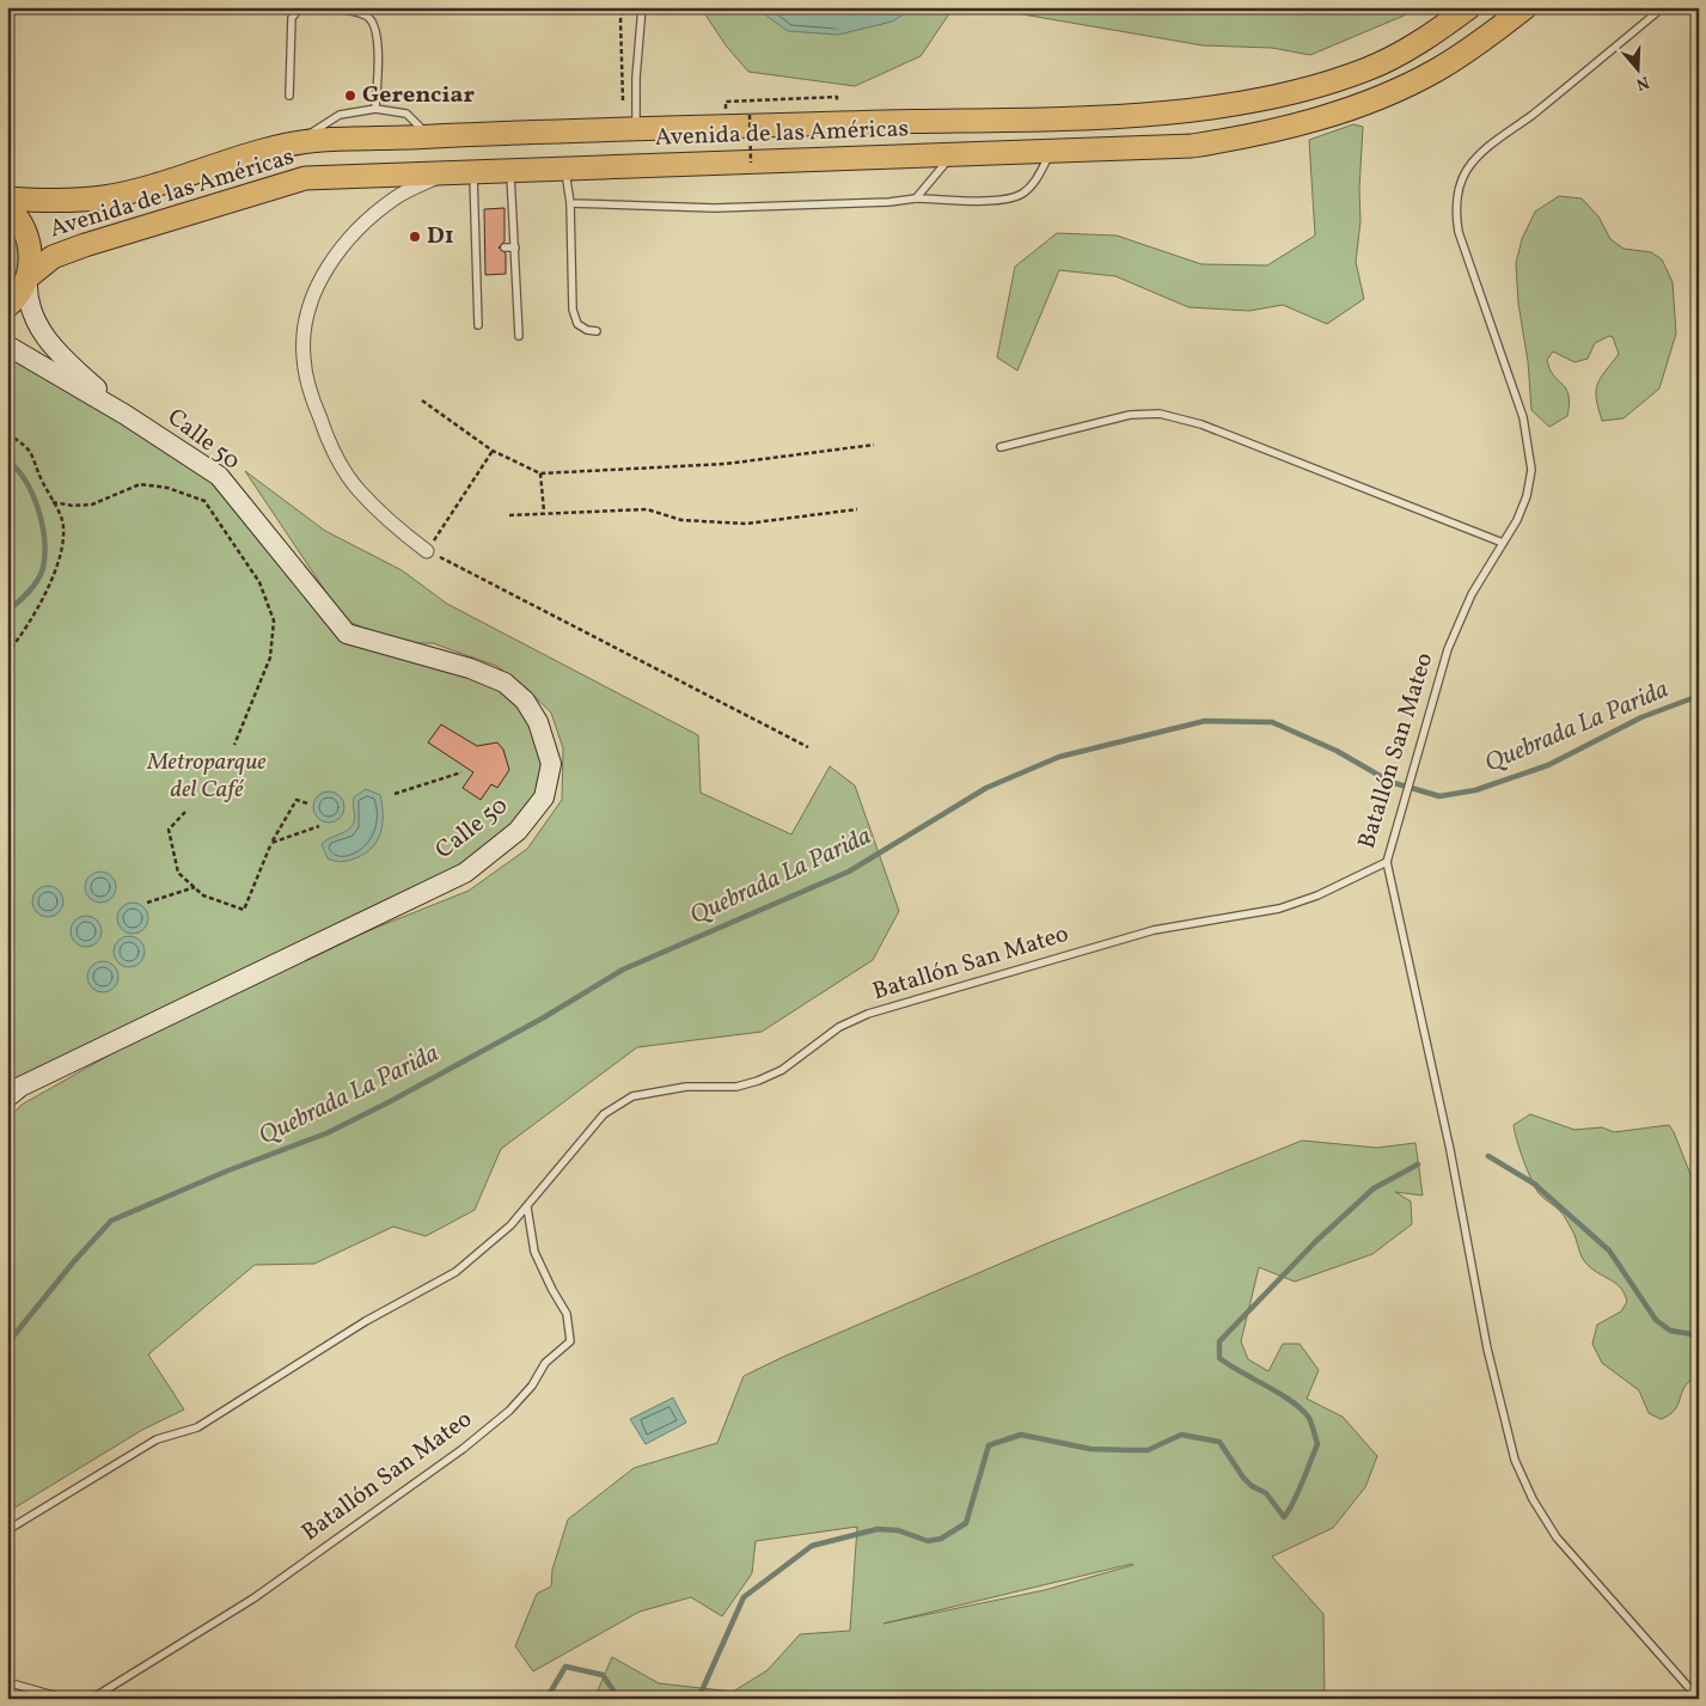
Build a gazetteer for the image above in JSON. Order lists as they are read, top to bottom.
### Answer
{
  "streets": {
    "main road": ["Avenida de las Américas"],
    "street": ["Calle 50"],
    "lane": ["Batallón San Mateo"]
  },
  "crossings": [
    ["Avenida de las Américas", "Calle 50"]
  ],
  "water": ["Quebrada La Parida"],
  "parks": ["Metroparque del Café"],
  "places": ["Gerenciar", "D1"],
  "north": "bottom"
}
